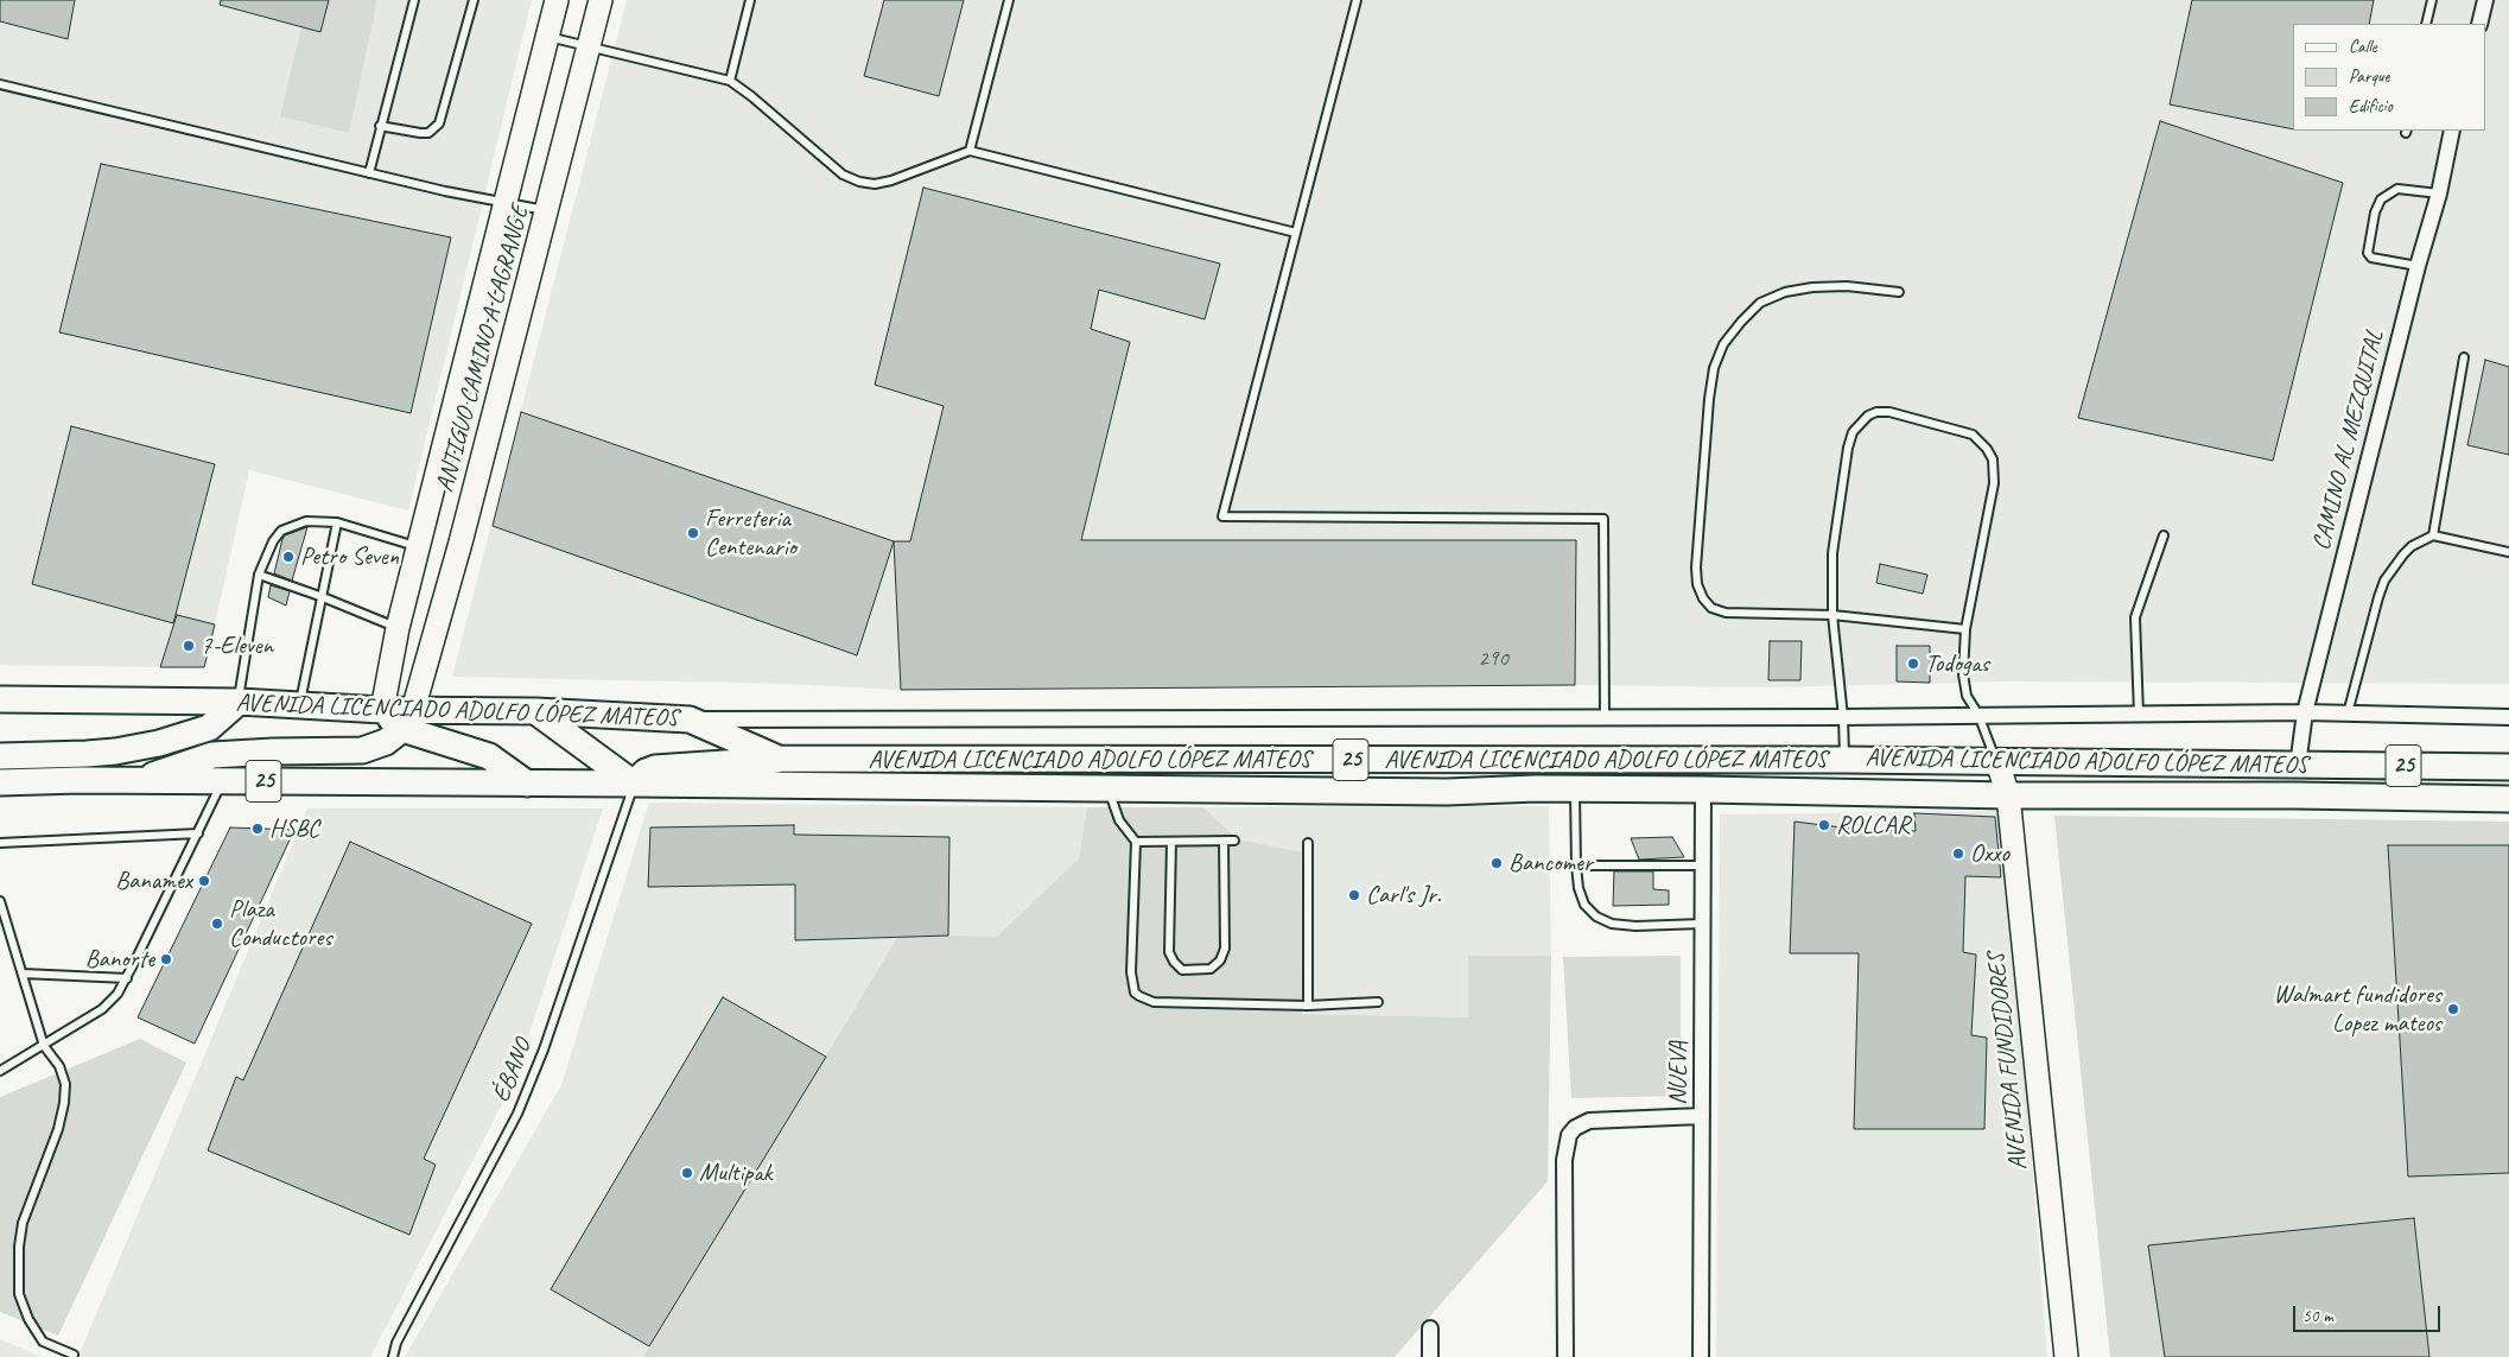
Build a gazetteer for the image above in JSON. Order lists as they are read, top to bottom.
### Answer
{
  "streets": {
    "main road": ["AVENIDA LICENCIADO ADOLFO LÓPEZ MATEOS", "25"],
    "street": [
      "ANTIGUO CAMINO A LAGRANGE",
      "CAMINO AL MEZQUITAL",
      "AVENIDA FUNDIDORES",
      "NUEVA"
    ],
    "lane": ["ÉBANO"]
  },
  "crossings": [
    ["ANTIGUO CAMINO A LAGRANGE", "AVENIDA LICENCIADO ADOLFO LÓPEZ MATEOS"],
    ["CAMINO AL MEZQUITAL", "AVENIDA LICENCIADO ADOLFO LÓPEZ MATEOS"],
    ["AVENIDA LICENCIADO ADOLFO LÓPEZ MATEOS", "AVENIDA FUNDIDORES"],
    ["AVENIDA LICENCIADO ADOLFO LÓPEZ MATEOS", "ÉBANO"],
    ["AVENIDA LICENCIADO ADOLFO LÓPEZ MATEOS", "NUEVA"]
  ],
  "places": [
    "Ferreteria Centenario",
    "Petro Seven",
    "7-Eleven",
    "Todogas",
    "ROLCAR",
    "HSBC",
    "Oxxo",
    "Bancomer",
    "Banamex",
    "Carl's Jr.",
    "Plaza Conductores",
    "Banorte",
    "Walmart fundidores Lopez mateos",
    "Multipak"
  ],
  "house_numbers": ["290"],
  "legend": ["Calle", "Parque", "Edificio"],
  "scale_bar": "50 m"
}
